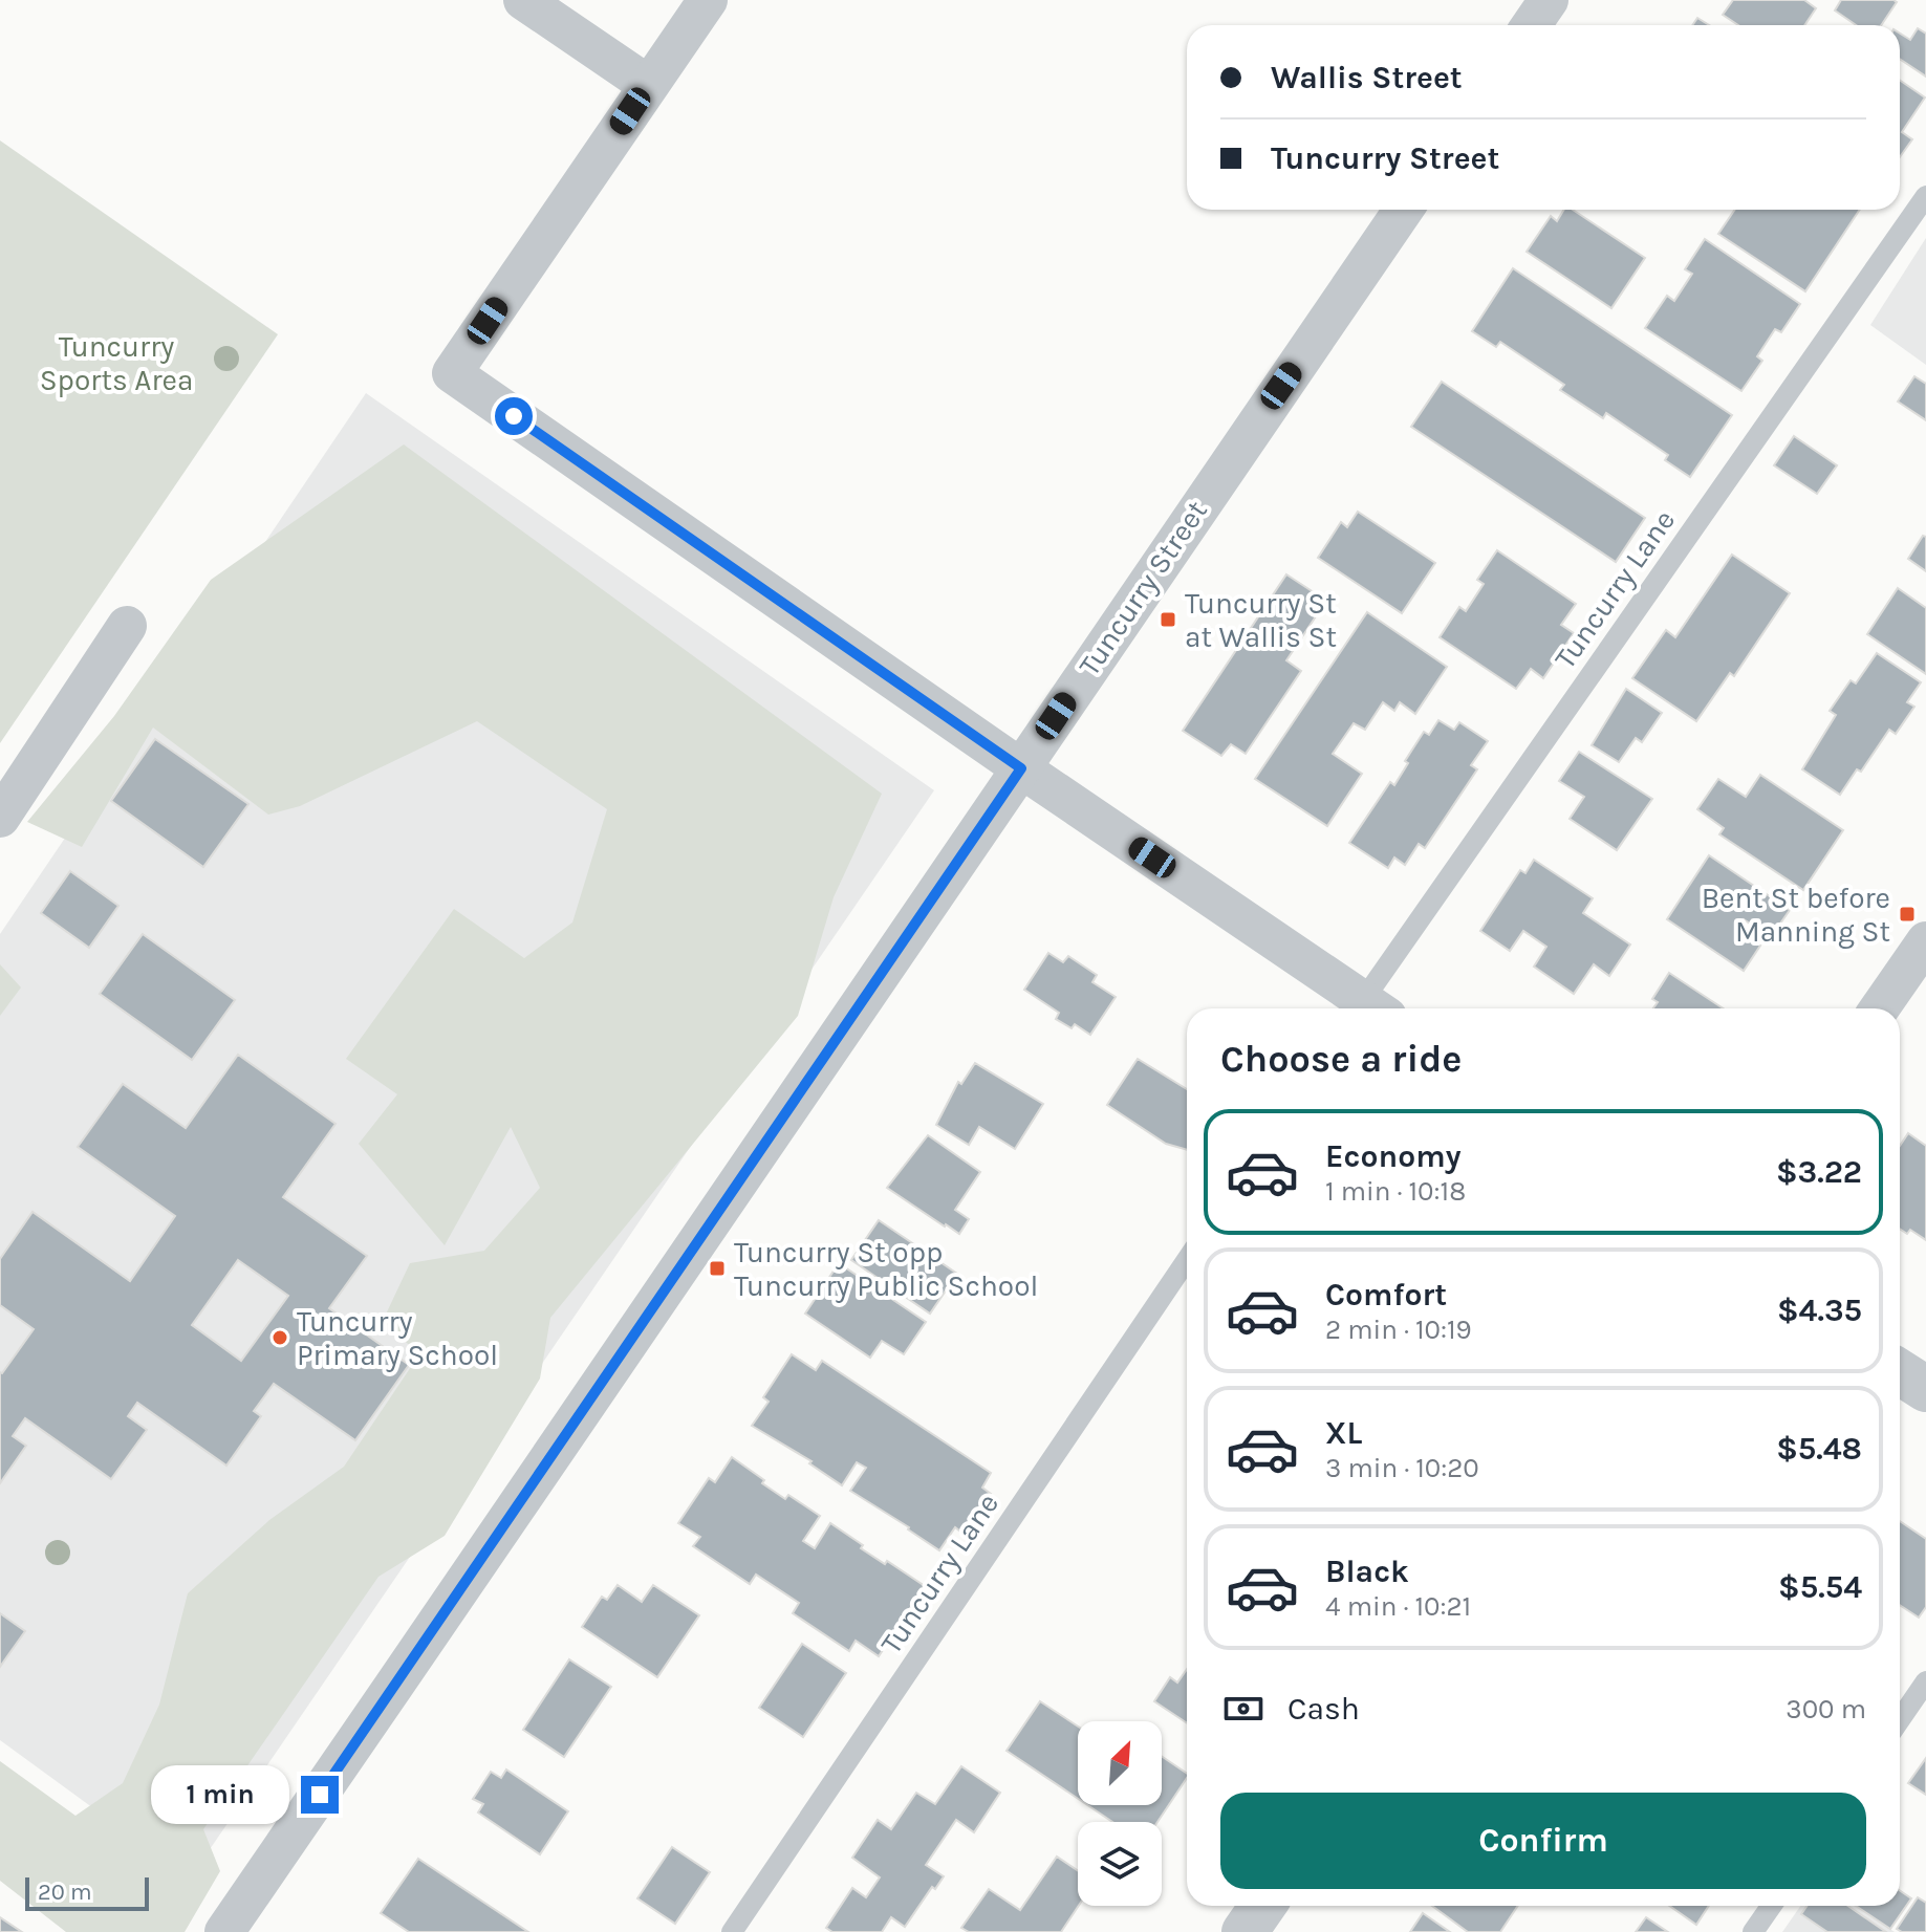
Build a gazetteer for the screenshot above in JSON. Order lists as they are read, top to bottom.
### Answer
{
  "streets": {
    "street": ["Tuncurry Street"],
    "lane": ["Tuncurry Lane"]
  },
  "parks": ["Tuncurry Sports Area"],
  "places": {
    "transit": ["Tuncurry St at Wallis St", "Bent St before Manning St", "Tuncurry St opp Tuncurry Public School"],
    "other": ["Tuncurry Primary School"]
  },
  "scale_bar": "20 m",
  "north": "top right",
  "page": {
    "banner": ["Wallis Street", "Tuncurry Street"],
    "heading": "Choose a ride",
    "list": [
      {
        "name": "Economy",
        "note": "1 min · 10:18",
        "value": "$3.22"
      },
      {
        "name": "Comfort",
        "note": "2 min · 10:19",
        "value": "$4.35"
      },
      {
        "name": "XL",
        "note": "3 min · 10:20",
        "value": "$5.48"
      },
      {
        "name": "Black",
        "note": "4 min · 10:21",
        "value": "$5.54"
      }
    ],
    "pay": ["Cash", "300 m"],
    "bubble": "1 min",
    "buttons": "Confirm",
    "scale": "20 m"
  }
}
